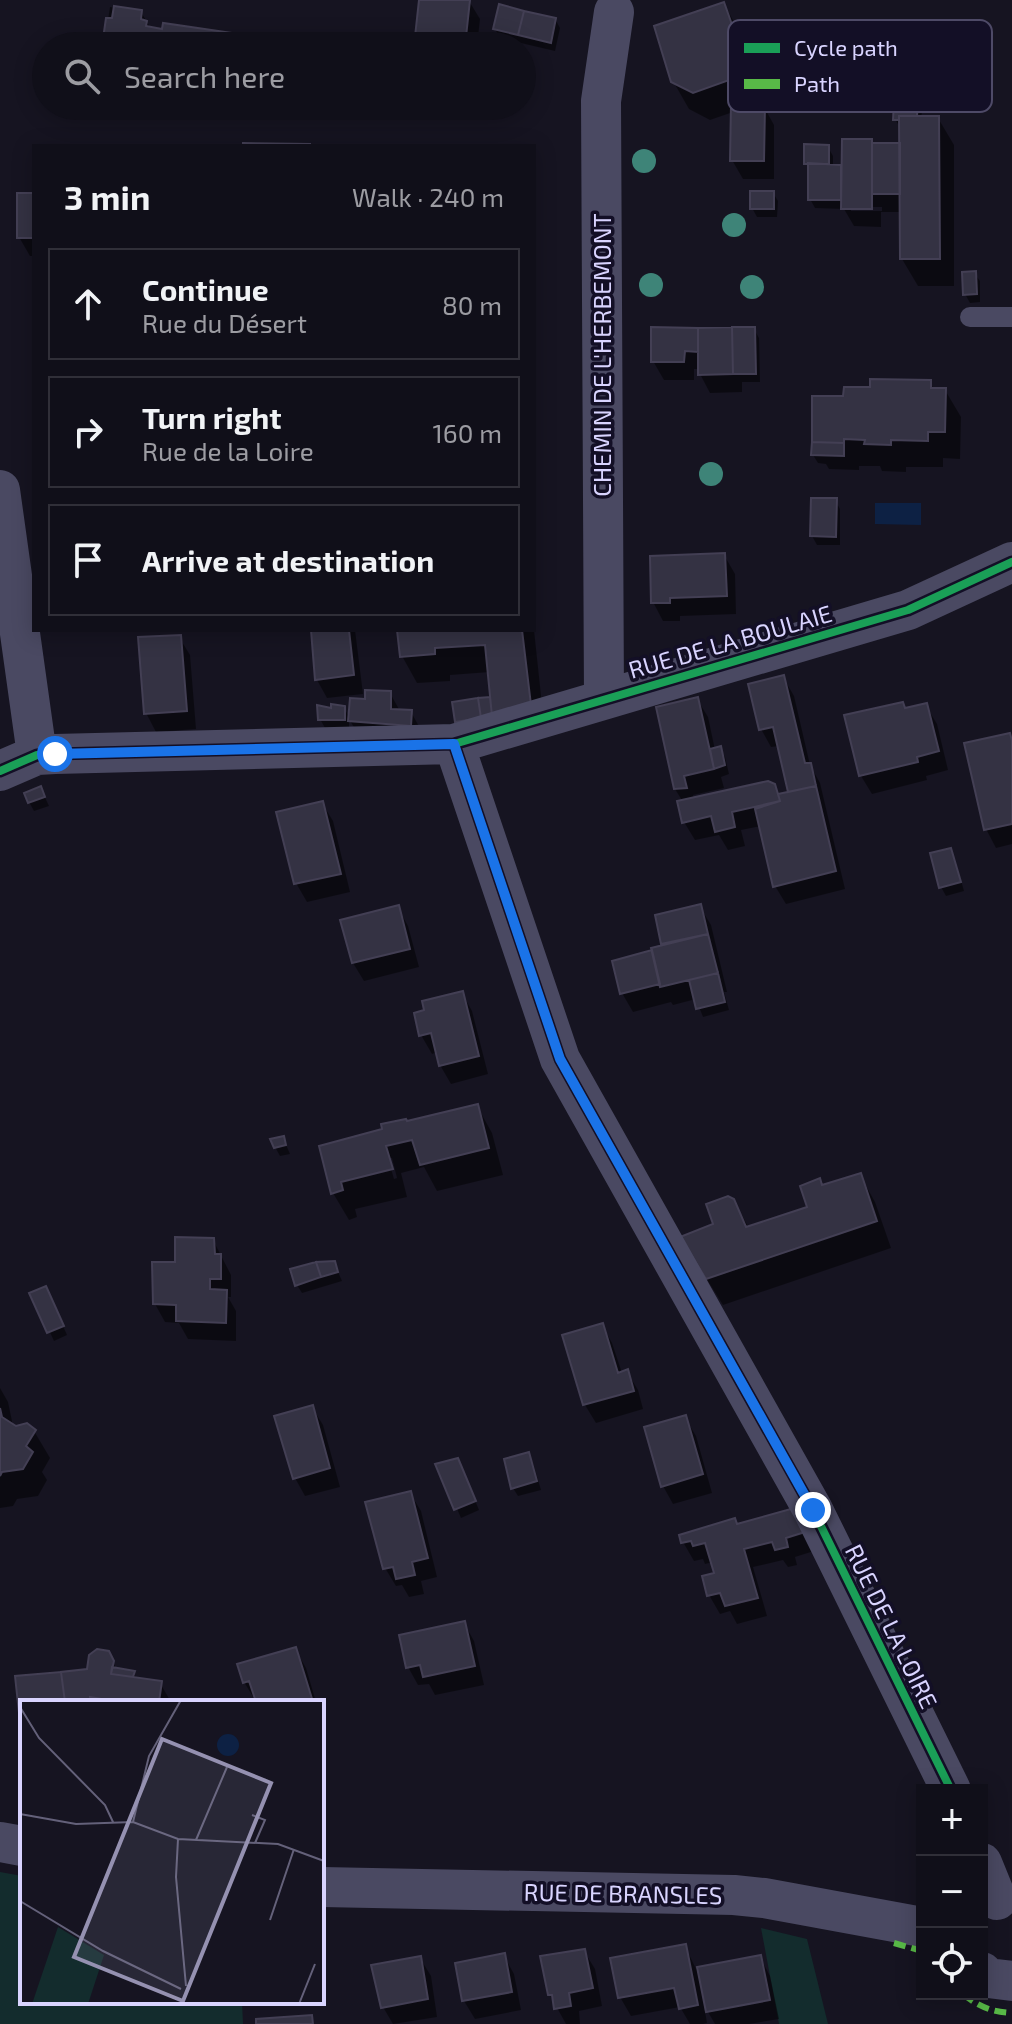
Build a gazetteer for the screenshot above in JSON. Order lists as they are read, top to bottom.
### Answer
{
  "streets": {
    "street": [
      "CHEMIN DE L'HERBEMONT",
      "RUE DE LA BOULAIE",
      "RUE DE LA LOIRE",
      "RUE DE BRANSLES"
    ]
  },
  "crossings": [
    ["CHEMIN DE L'HERBEMONT", "RUE DE LA BOULAIE"],
    ["RUE DE LA BOULAIE", "RUE DE LA LOIRE"]
  ],
  "legend": ["Cycle path", "Path"],
  "page": {
    "search": "Search here",
    "heading": ["3 min", "Walk · 240 m"],
    "list": [
      ["Continue", "Rue du Désert", "80 m"],
      ["Turn right", "Rue de la Loire", "160 m"],
      "Arrive at destination"
    ],
    "map_buttons": ["+", "−"]
  }
}
